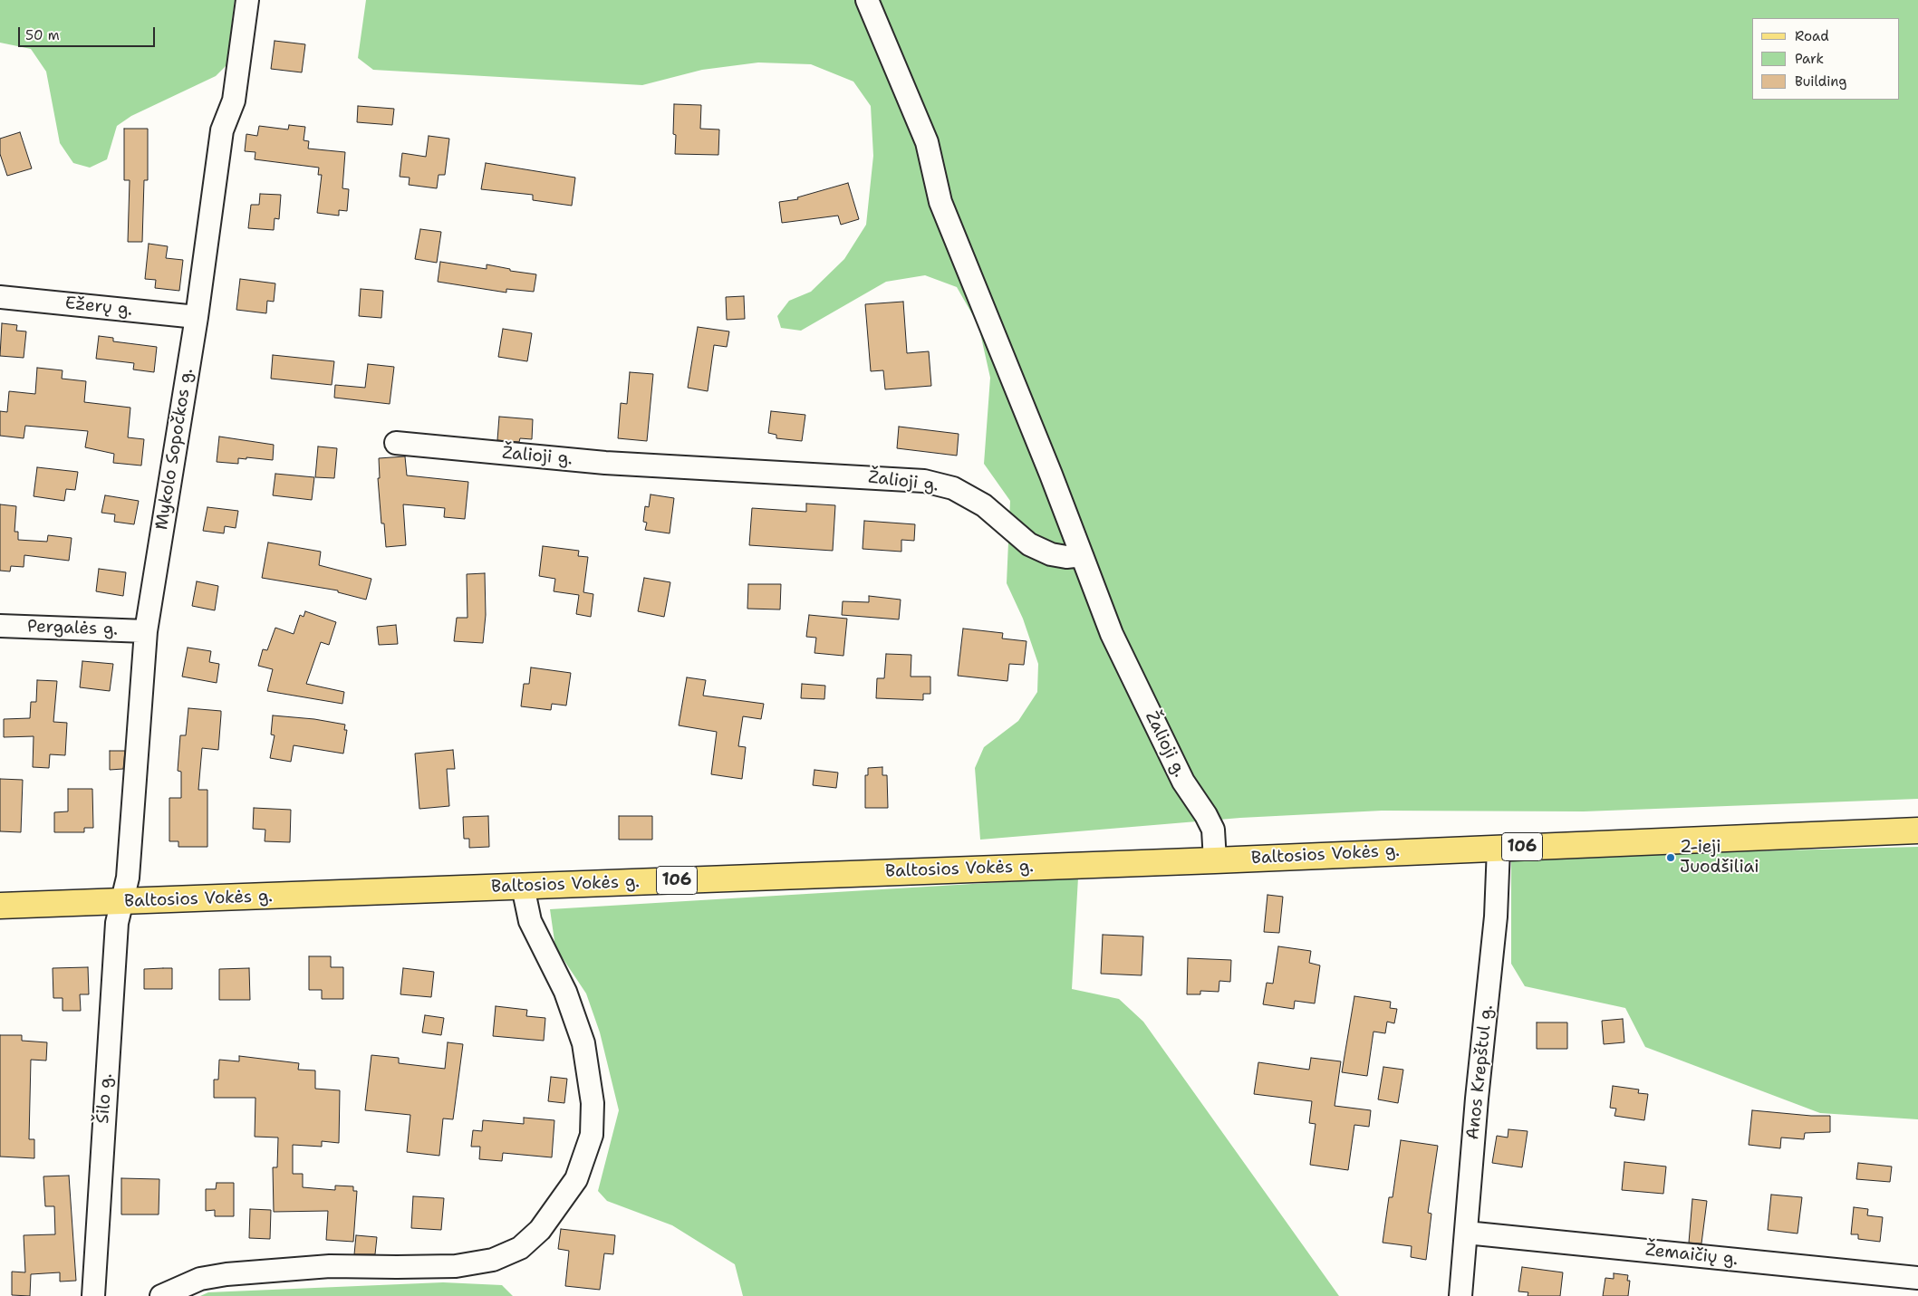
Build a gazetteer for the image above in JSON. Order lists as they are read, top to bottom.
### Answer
{
  "streets": {
    "main road": ["106", "Baltosios Vokės g."],
    "street": [
      "Ežerų g.",
      "Mykolo Sopočkos g.",
      "Žalioji g.",
      "Pergalės g.",
      "Anos Krepštul g.",
      "Šilo g.",
      "Žemaičių g."
    ]
  },
  "crossings": [
    ["Ežerų g.", "Mykolo Sopočkos g."],
    ["Mykolo Sopočkos g.", "Pergalės g."],
    ["Mykolo Sopočkos g.", "Baltosios Vokės g."],
    ["Mykolo Sopočkos g.", "Šilo g."],
    ["Žalioji g.", "Baltosios Vokės g."],
    ["Baltosios Vokės g.", "Anos Krepštul g."],
    ["Baltosios Vokės g.", "Šilo g."],
    ["Anos Krepštul g.", "Žemaičių g."]
  ],
  "places": ["2-ieji Juodšiliai"],
  "legend": ["Road", "Park", "Building"],
  "scale_bar": "50 m"
}
